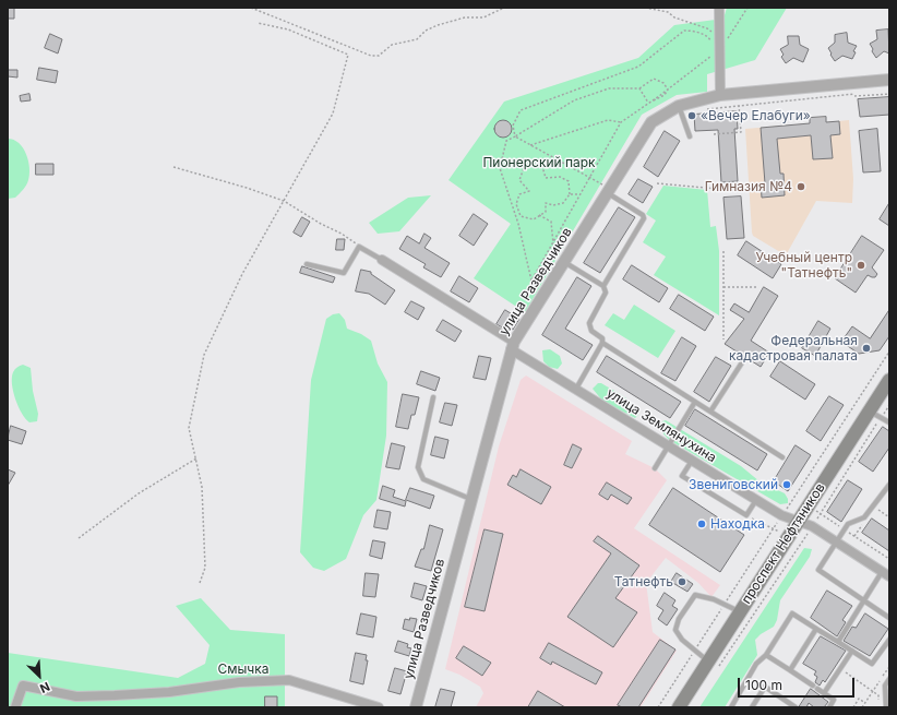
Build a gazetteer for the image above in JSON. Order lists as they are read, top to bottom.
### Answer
{
  "streets": {
    "main road": ["проспект Нефтяников"],
    "street": ["улица Разведчиков", "улица Землянухина"]
  },
  "crossings": [
    ["улица Разведчиков", "улица Землянухина"],
    ["улица Землянухина", "проспект Нефтяников"]
  ],
  "parks": ["Пионерский парк", "Смычка"],
  "places": [
    "«Вечер Елабуги»",
    "Гимназия №4",
    "Учебный центр \"Татнефть\"",
    "Федеральная кадастровая палата",
    "Звениговский",
    "Находка",
    "Татнефть"
  ],
  "scale_bar": "100 m",
  "north": "bottom right"
}
